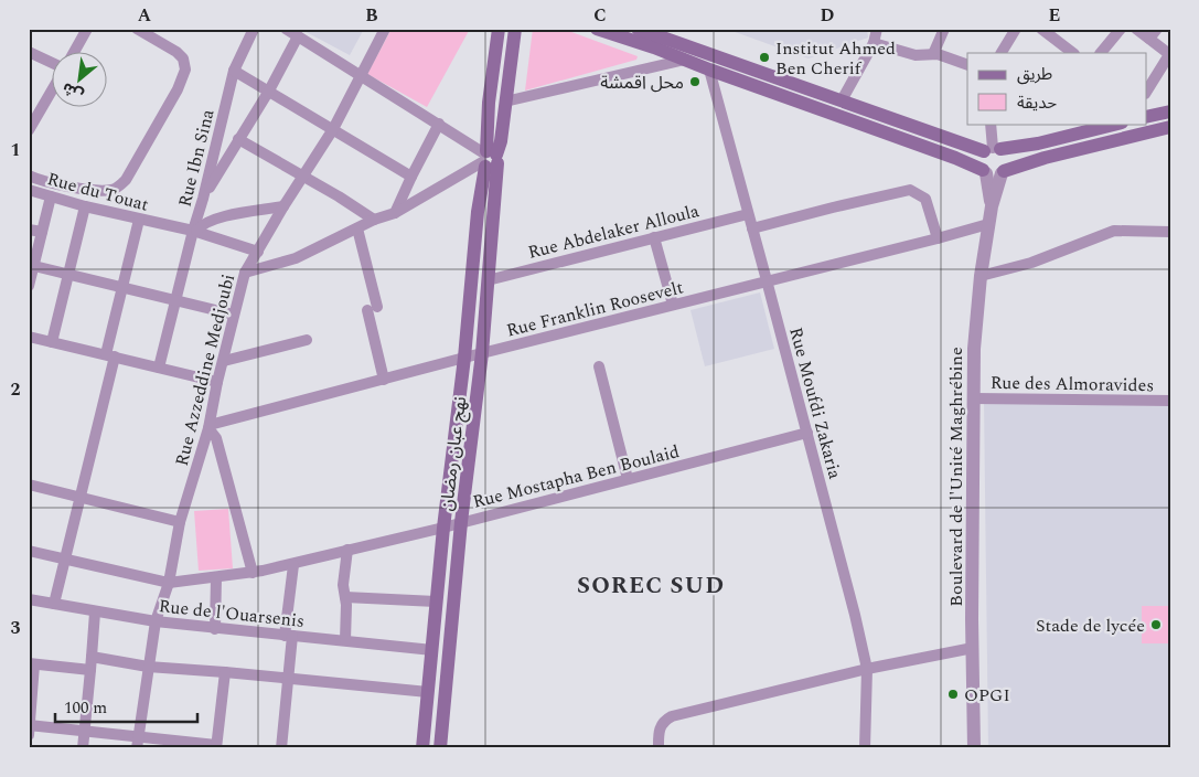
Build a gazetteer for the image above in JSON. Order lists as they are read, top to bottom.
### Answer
{
  "streets": {
    "main road": ["نهج عبان رمضان"],
    "street": [
      "Rue Ibn Sina",
      "Rue du Touat",
      "Rue Abdelaker Alloula",
      "Rue Franklin Roosevelt",
      "Rue Azzeddine Medjoubi",
      "Rue des Almoravides",
      "Rue Moufdi Zakaria",
      "Rue Mostapha Ben Boulaid",
      "Boulevard de l'Unité Maghrébine",
      "Rue de l'Ouarsenis"
    ]
  },
  "crossings": [
    ["Rue Ibn Sina", "Rue du Touat"],
    ["Rue Ibn Sina", "Rue Azzeddine Medjoubi"],
    ["Rue Abdelaker Alloula", "Rue Moufdi Zakaria"],
    ["Rue Abdelaker Alloula", "نهج عبان رمضان"],
    ["Rue Franklin Roosevelt", "Rue Azzeddine Medjoubi"],
    ["Rue Franklin Roosevelt", "Rue Moufdi Zakaria"],
    ["Rue Franklin Roosevelt", "نهج عبان رمضان"],
    ["Rue Franklin Roosevelt", "Boulevard de l'Unité Maghrébine"],
    ["Rue Azzeddine Medjoubi", "Rue Mostapha Ben Boulaid"],
    ["Rue Azzeddine Medjoubi", "Rue de l'Ouarsenis"],
    ["Rue des Almoravides", "Boulevard de l'Unité Maghrébine"],
    ["Rue Moufdi Zakaria", "Rue Mostapha Ben Boulaid"],
    ["نهج عبان رمضان", "Rue Mostapha Ben Boulaid"],
    ["نهج عبان رمضان", "Rue de l'Ouarsenis"]
  ],
  "districts": ["SOREC SUD"],
  "places": [
    "Institut Ahmed Ben Cherif",
    "محل اقمشة",
    "Stade de lycée",
    "OPGI"
  ],
  "legend": ["طريق", "حديقة"],
  "scale_bar": "100 m",
  "north": "bottom left",
  "grid": {
    "columns": [
      "A",
      "B",
      "C",
      "D",
      "E"
    ],
    "rows": ["1", "2", "3"]
  }
}
